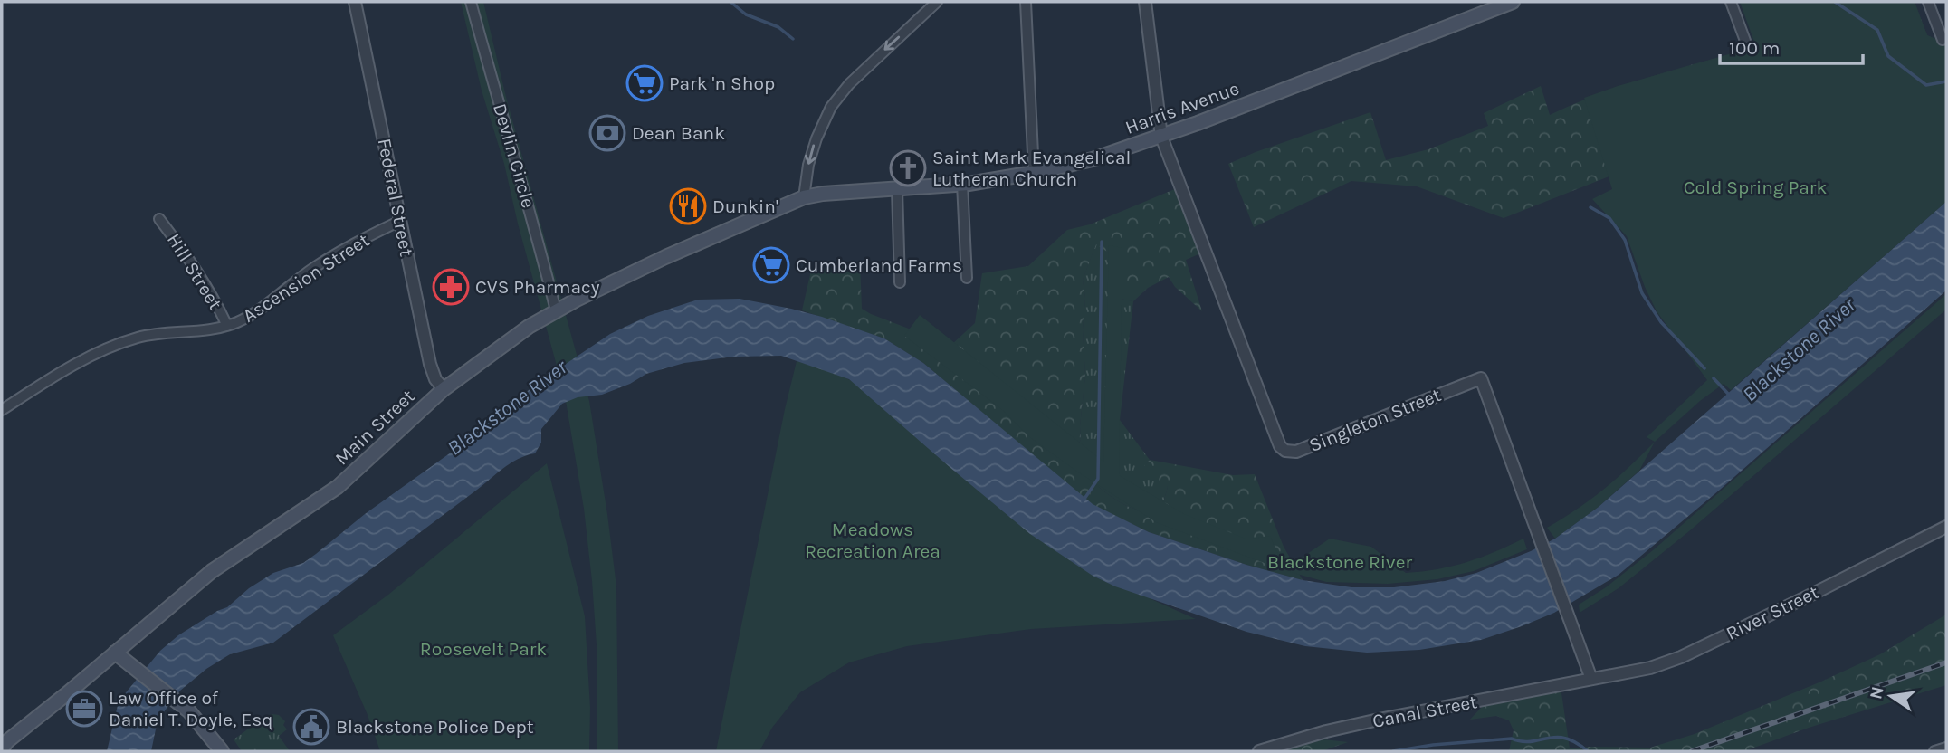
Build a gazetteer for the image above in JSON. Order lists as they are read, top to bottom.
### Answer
{
  "streets": {
    "main road": ["Harris Avenue", "Main Street"],
    "street": [
      "Devlin Circle",
      "Federal Street",
      "Hill Street",
      "Ascension Street",
      "Singleton Street",
      "River Street",
      "Canal Street"
    ]
  },
  "crossings": [
    ["Harris Avenue", "Singleton Street"],
    ["Harris Avenue", "Main Street"],
    ["Devlin Circle", "Main Street"],
    ["Federal Street", "Ascension Street"],
    ["Federal Street", "Main Street"],
    ["Hill Street", "Ascension Street"],
    ["Singleton Street", "River Street"],
    ["Singleton Street", "Canal Street"],
    ["River Street", "Canal Street"]
  ],
  "water": ["Blackstone River"],
  "parks": [
    "Cold Spring Park",
    "Meadows Recreation Area",
    "Blackstone River",
    "Roosevelt Park"
  ],
  "places": {
    "supermarket": ["Park 'n Shop", "Cumberland Farms"],
    "bank": ["Dean Bank"],
    "church": ["Saint Mark Evangelical Lutheran Church"],
    "restaurant": ["Dunkin'"],
    "pharmacy": ["CVS Pharmacy"],
    "office": ["Law Office of Daniel T. Doyle, Esq"],
    "public building": ["Blackstone Police Dept"]
  },
  "scale_bar": "100 m",
  "north": "left"
}
